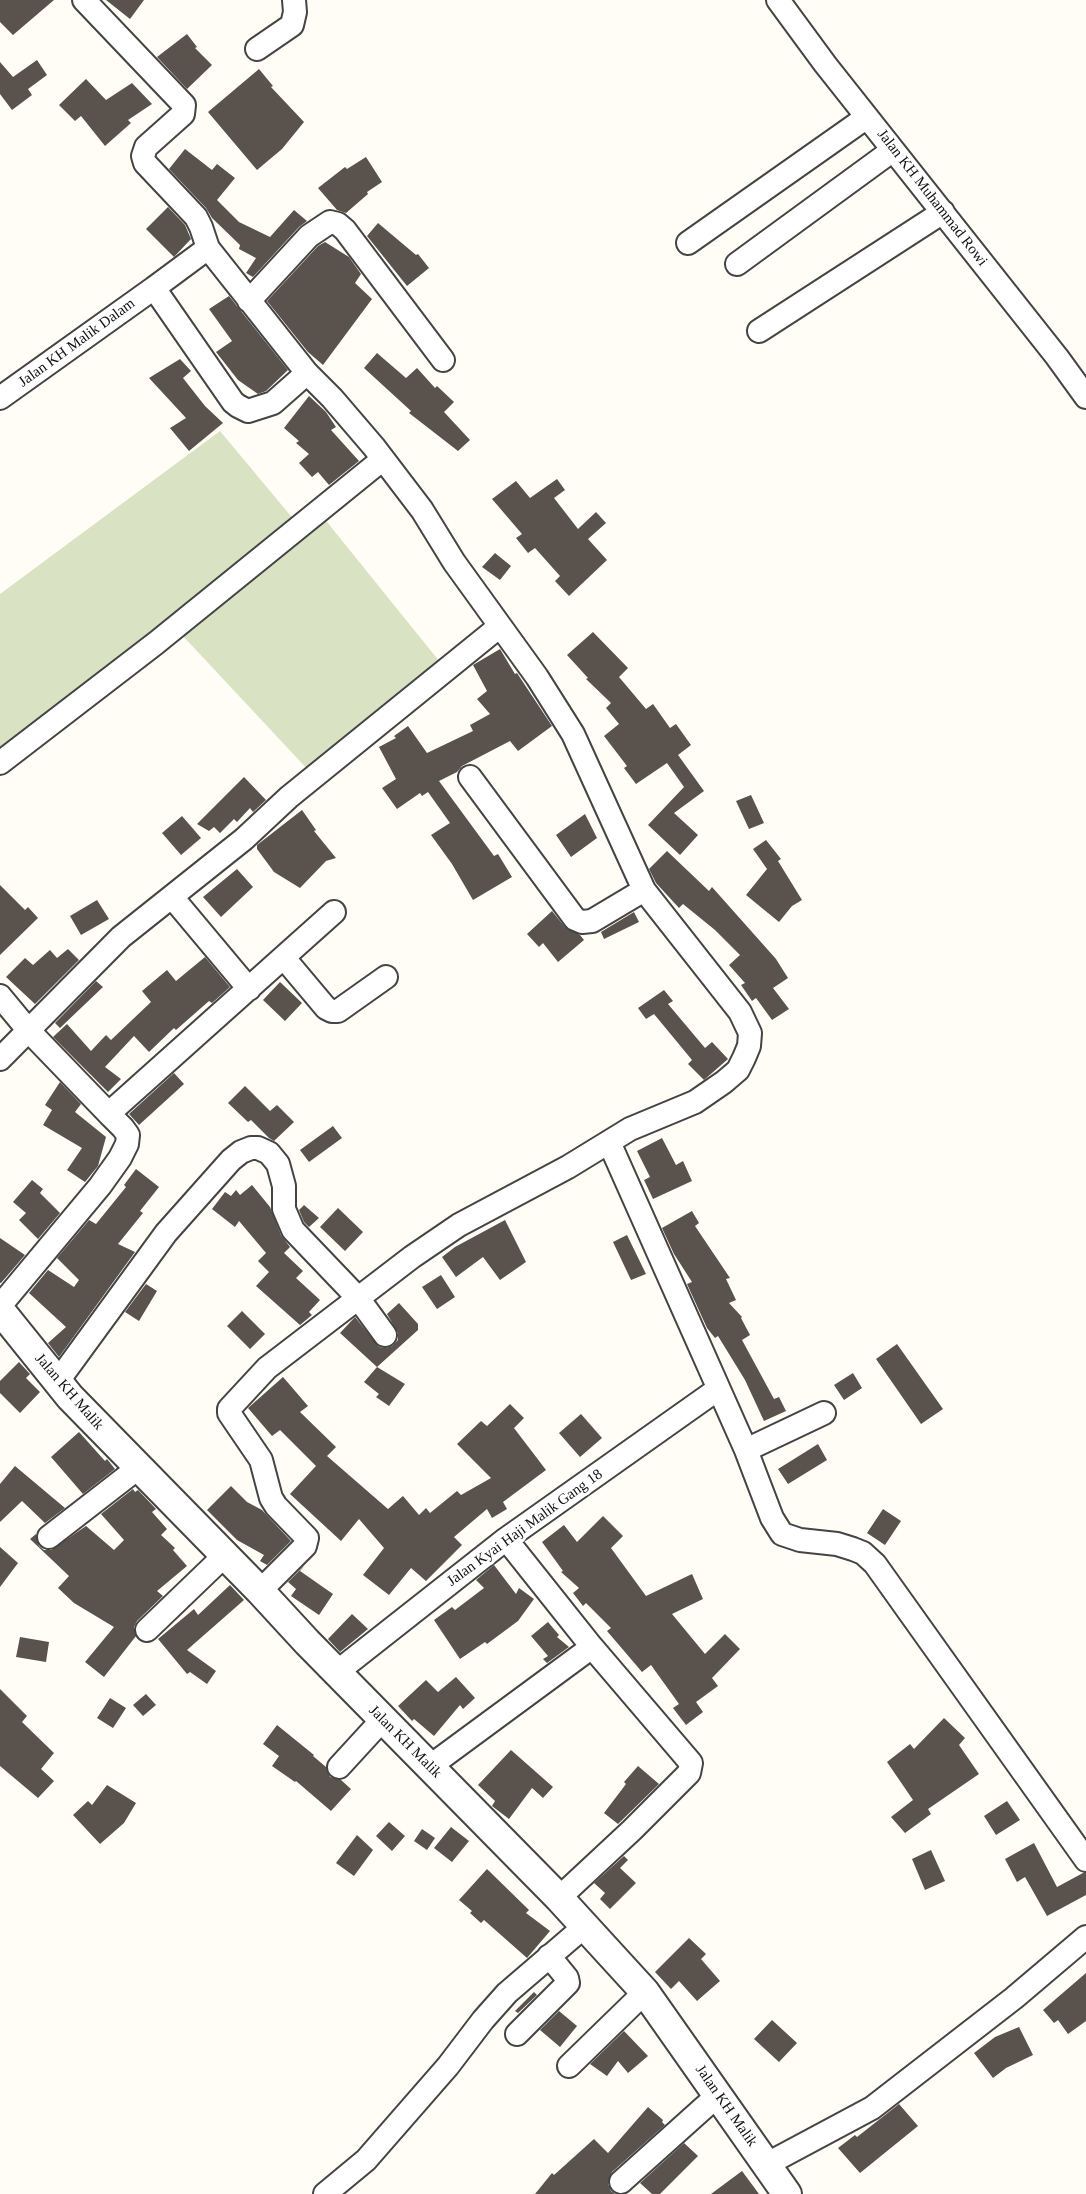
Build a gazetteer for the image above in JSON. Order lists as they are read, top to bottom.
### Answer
{
  "streets": {
    "street": [
      "Jalan KH Muhammad Rowi",
      "Jalan KH Malik Dalam",
      "Jalan KH Malik",
      "Jalan Kyai Haji Malik Gang 18"
    ]
  },
  "crossings": [
    ["Jalan KH Malik", "Jalan Kyai Haji Malik Gang 18"]
  ]
}
